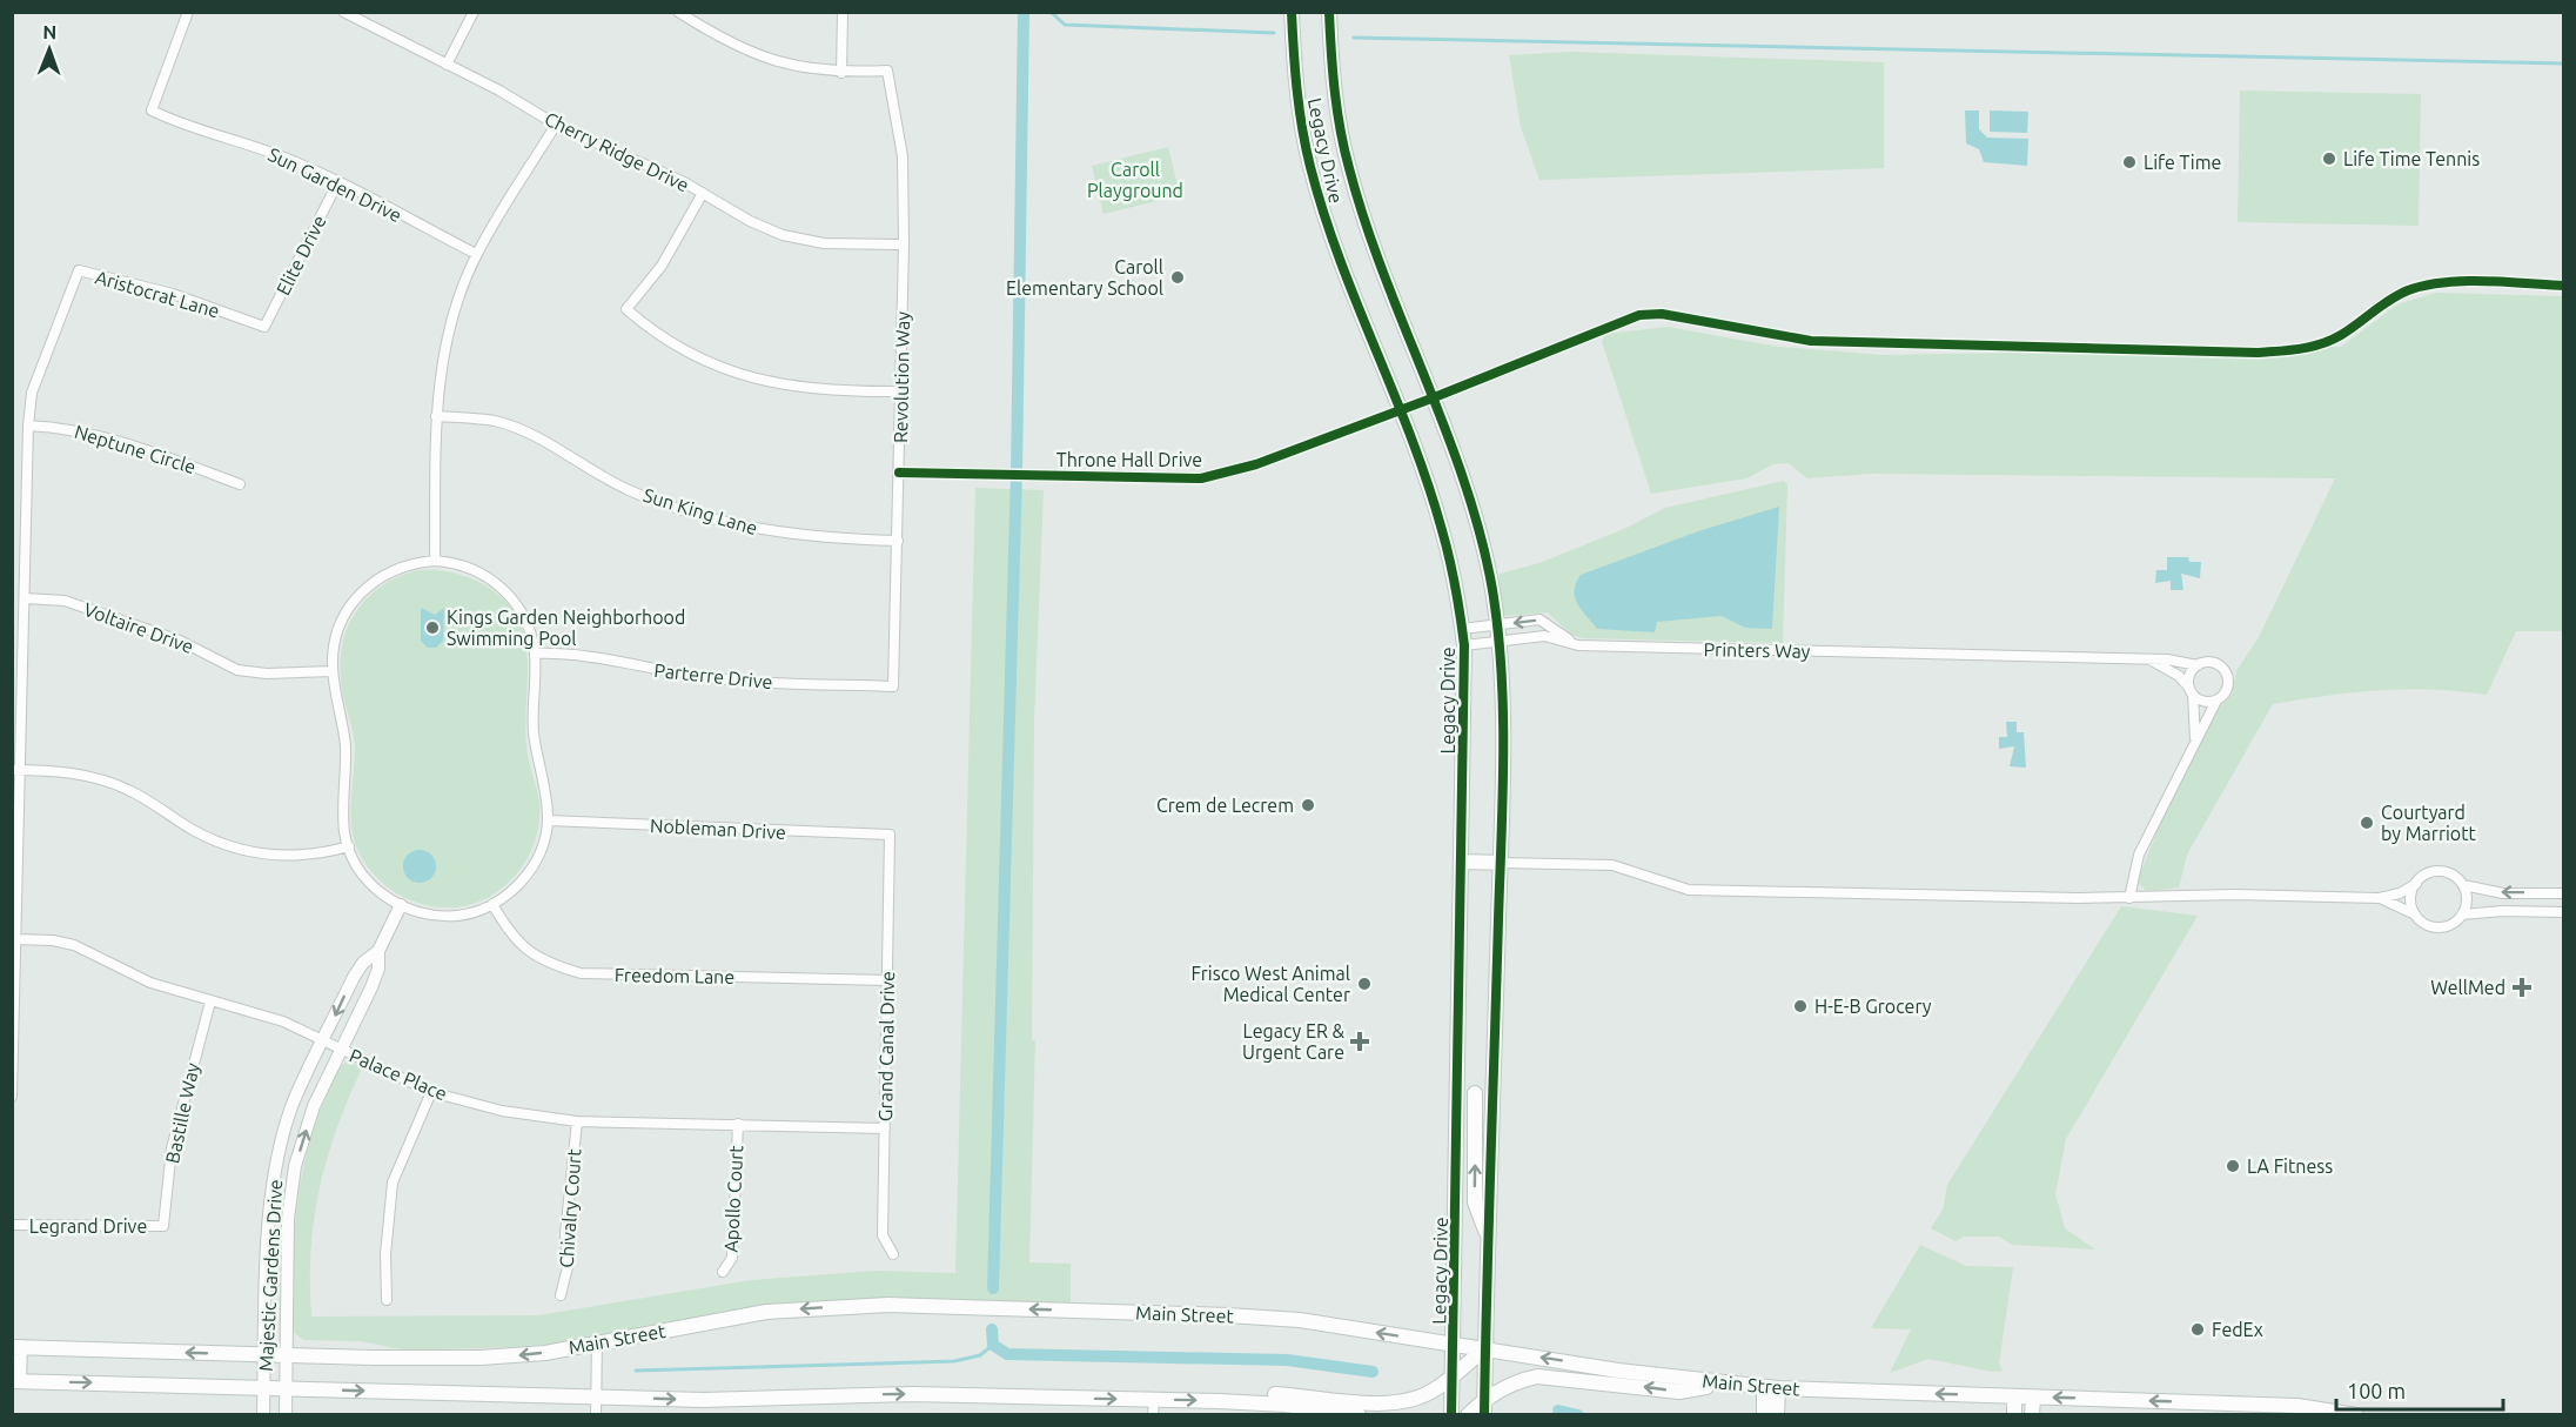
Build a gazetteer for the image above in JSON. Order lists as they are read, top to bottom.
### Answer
{
  "streets": {
    "main road": ["Legacy Drive", "Main Street"],
    "street": [
      "Cherry Ridge Drive",
      "Sun Garden Drive",
      "Elite Drive",
      "Aristocrat Lane",
      "Revolution Way",
      "Neptune Circle",
      "Throne Hall Drive",
      "Sun King Lane",
      "Voltaire Drive",
      "Printers Way",
      "Parterre Drive",
      "Nobleman Drive",
      "Freedom Lane",
      "Grand Canal Drive",
      "Palace Place",
      "Bastille Way",
      "Apollo Court",
      "Chivalry Court",
      "Legrand Drive",
      "Majestic Gardens Drive"
    ]
  },
  "crossings": [
    ["Legacy Drive", "Throne Hall Drive"],
    ["Legacy Drive", "Printers Way"],
    ["Legacy Drive", "Main Street"],
    ["Cherry Ridge Drive", "Revolution Way"],
    ["Sun Garden Drive", "Elite Drive"],
    ["Elite Drive", "Aristocrat Lane"],
    ["Aristocrat Lane", "Neptune Circle"],
    ["Aristocrat Lane", "Voltaire Drive"],
    ["Aristocrat Lane", "Palace Place"],
    ["Revolution Way", "Throne Hall Drive"],
    ["Revolution Way", "Sun King Lane"],
    ["Revolution Way", "Parterre Drive"],
    ["Nobleman Drive", "Grand Canal Drive"],
    ["Freedom Lane", "Grand Canal Drive"],
    ["Grand Canal Drive", "Palace Place"],
    ["Palace Place", "Bastille Way"],
    ["Palace Place", "Apollo Court"],
    ["Palace Place", "Chivalry Court"],
    ["Palace Place", "Majestic Gardens Drive"],
    ["Bastille Way", "Legrand Drive"],
    ["Majestic Gardens Drive", "Main Street"]
  ],
  "parks": ["Caroll Playground"],
  "places": {
    "other": [
      "Life Time Tennis",
      "Life Time",
      "Caroll Elementary School",
      "Kings Garden Neighborhood Swimming Pool",
      "Crem de Lecrem",
      "Courtyard by Marriott",
      "Frisco West Animal Medical Center",
      "H-E-B Grocery",
      "LA Fitness",
      "FedEx"
    ],
    "health": ["WellMed", "Legacy ER & Urgent Care"]
  },
  "scale_bar": "100 m",
  "north": "top"
}
